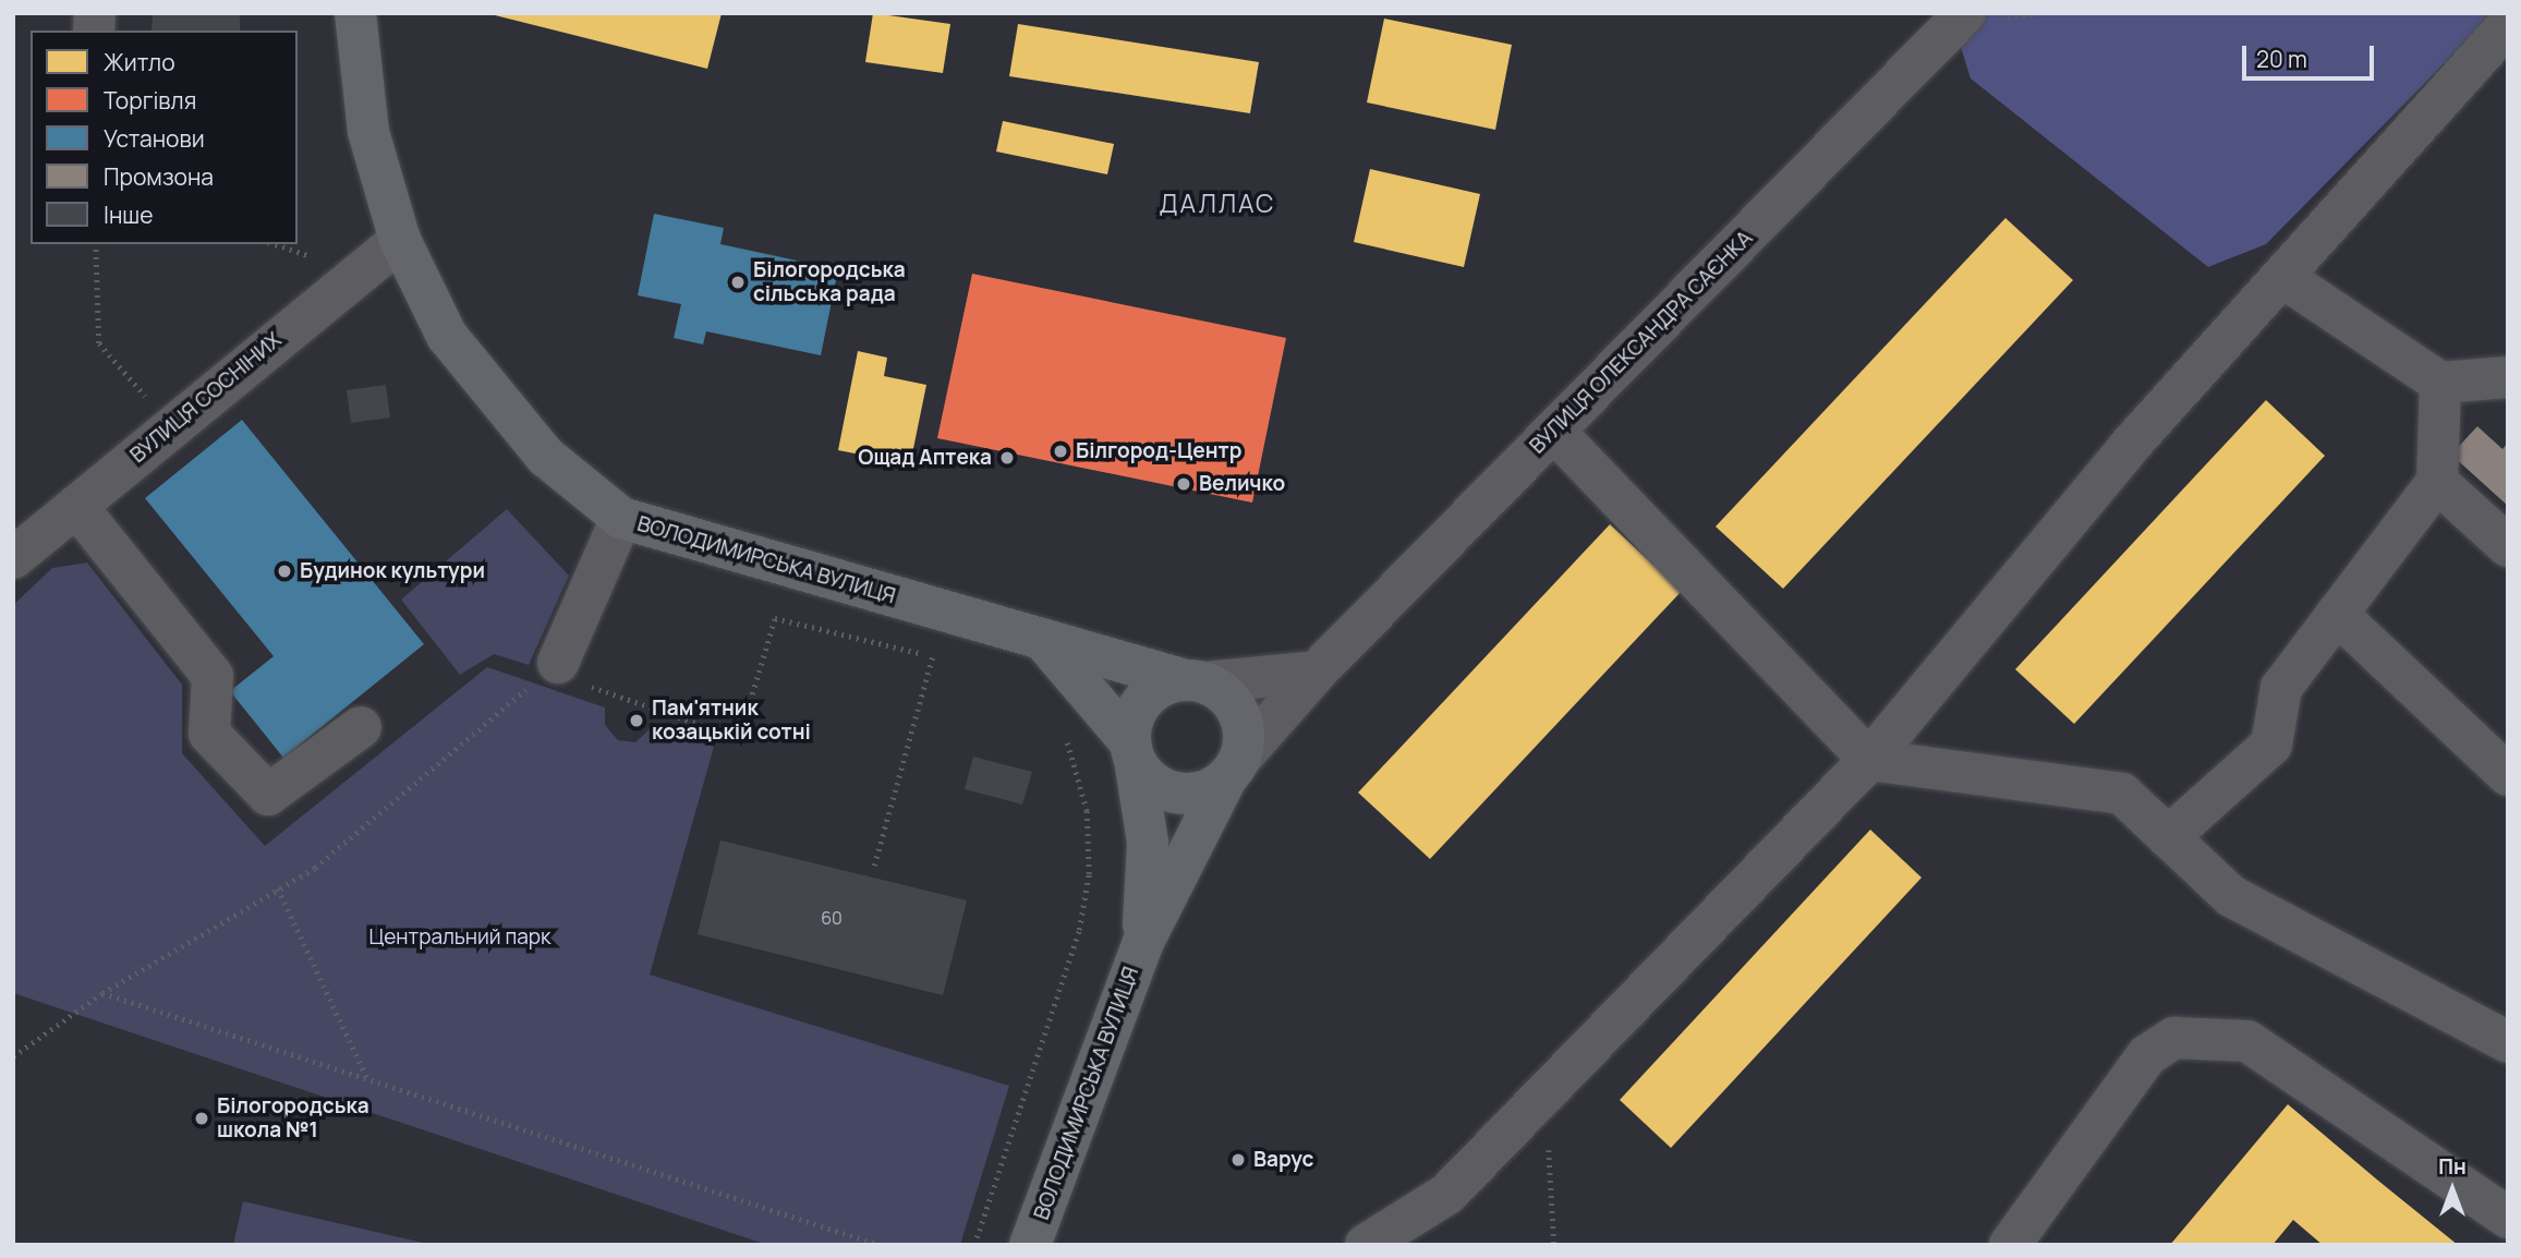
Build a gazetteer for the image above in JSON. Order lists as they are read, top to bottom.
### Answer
{
  "streets": {
    "main road": ["ВОЛОДИМИРСЬКА ВУЛИЦЯ"],
    "street": ["ВУЛИЦЯ ОЛЕКСАНДРА САЄНКА", "ВУЛИЦЯ СОСНІНИХ"]
  },
  "crossings": [
    ["ВУЛИЦЯ ОЛЕКСАНДРА САЄНКА", "ВОЛОДИМИРСЬКА ВУЛИЦЯ"],
    ["ВУЛИЦЯ СОСНІНИХ", "ВОЛОДИМИРСЬКА ВУЛИЦЯ"]
  ],
  "districts": ["ДАЛЛАС"],
  "parks": ["Центральний парк"],
  "places": [
    "Білогородська сільська рада",
    "Білгород-Центр",
    "Ощад Аптека",
    "Величко",
    "Будинок культури",
    "Пам'ятник козацькій сотні",
    "Білогородська школа №1",
    "Варус"
  ],
  "house_numbers": ["60"],
  "legend": [
    "Житло",
    "Торгівля",
    "Установи",
    "Промзона",
    "Інше"
  ],
  "scale_bar": "20 m",
  "north": "top"
}
